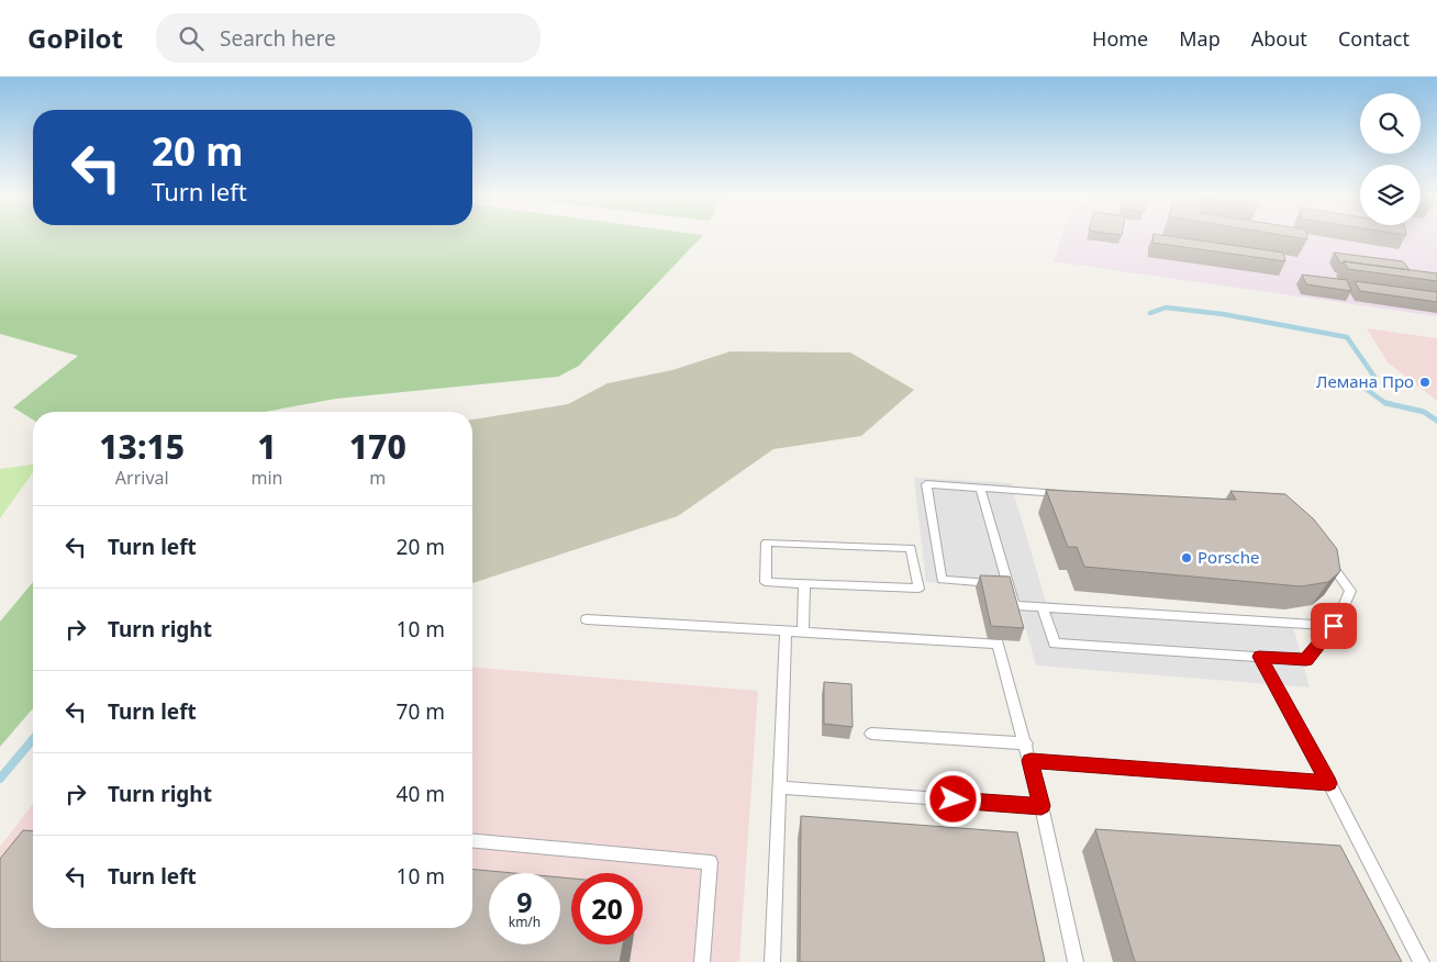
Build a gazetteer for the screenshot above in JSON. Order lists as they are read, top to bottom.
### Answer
{
  "places": ["Лемана Про", "Porsche"],
  "page": {
    "header": "GoPilot",
    "search": "Search here",
    "nav": [
      "Home",
      "Map",
      "About",
      "Contact"
    ],
    "turn": ["20 m", "Turn left"],
    "eta": [
      "13:15",
      "Arrival",
      "1",
      "min",
      "170",
      "m"
    ],
    "list": [
      {
        "name": "Turn left",
        "value": "20 m"
      },
      {
        "name": "Turn right",
        "value": "10 m"
      },
      {
        "name": "Turn left",
        "value": "70 m"
      },
      {
        "name": "Turn right",
        "value": "40 m"
      },
      {
        "name": "Turn left",
        "value": "10 m"
      }
    ],
    "speed": "9 km/h",
    "limit": "20"
  }
}
